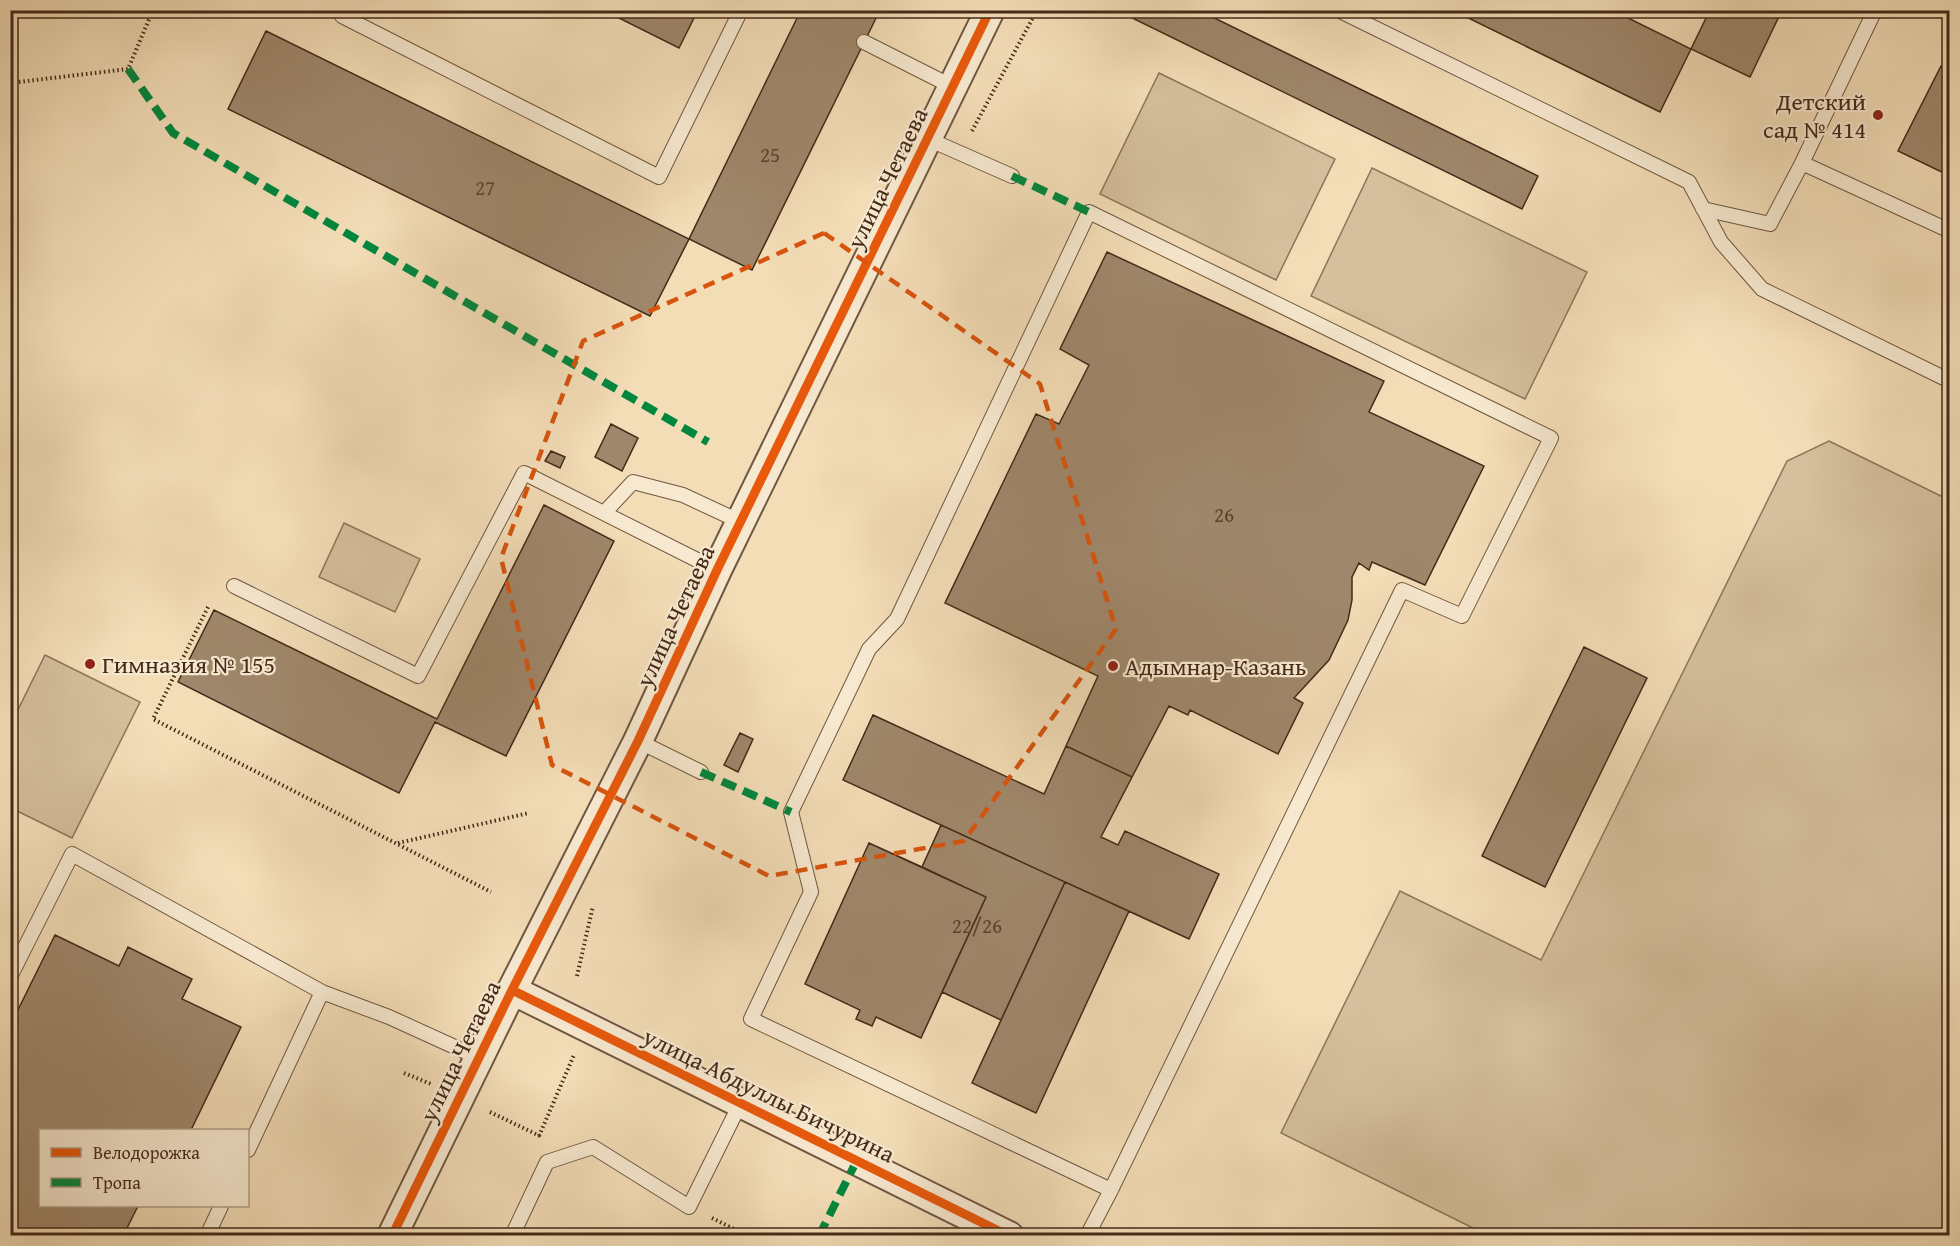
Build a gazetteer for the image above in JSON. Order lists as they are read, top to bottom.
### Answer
{
  "streets": {
    "street": ["улица Четаева", "улица Абдуллы Бичурина"]
  },
  "crossings": [
    ["улица Четаева", "улица Абдуллы Бичурина"]
  ],
  "places": ["Детский сад № 414", "Гимназия № 155", "Адымнар-Казань"],
  "house_numbers": [
    "25",
    "27",
    "26",
    "22/26"
  ],
  "legend": ["Велодорожка", "Тропа"]
}
